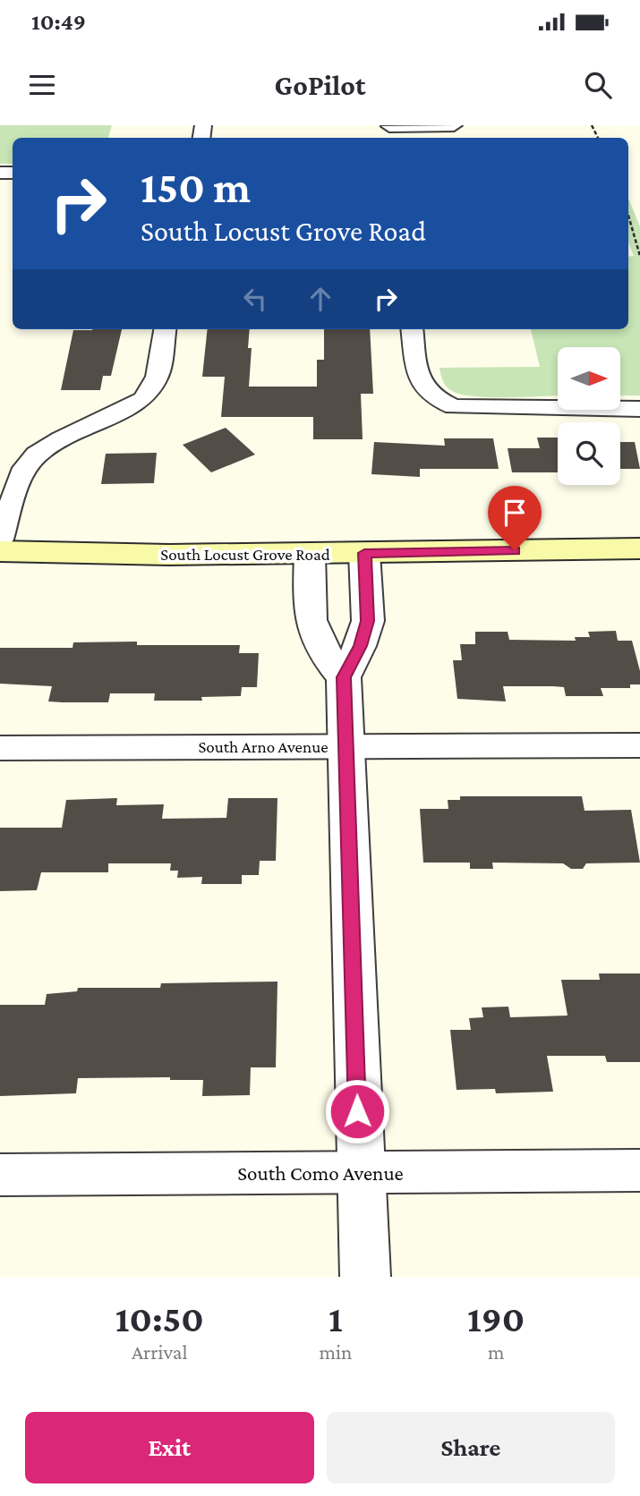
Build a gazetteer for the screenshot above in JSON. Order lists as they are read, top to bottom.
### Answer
{
  "streets": {
    "main road": ["South Locust Grove Road"],
    "street": ["South Arno Avenue", "South Como Avenue"]
  },
  "north": "right",
  "page": {
    "status": "10:49",
    "header": "GoPilot",
    "turn": ["150 m", "South Locust Grove Road"],
    "eta": [
      "10:50",
      "Arrival",
      "1",
      "min",
      "190",
      "m"
    ],
    "buttons": ["Exit", "Share"]
  }
}
